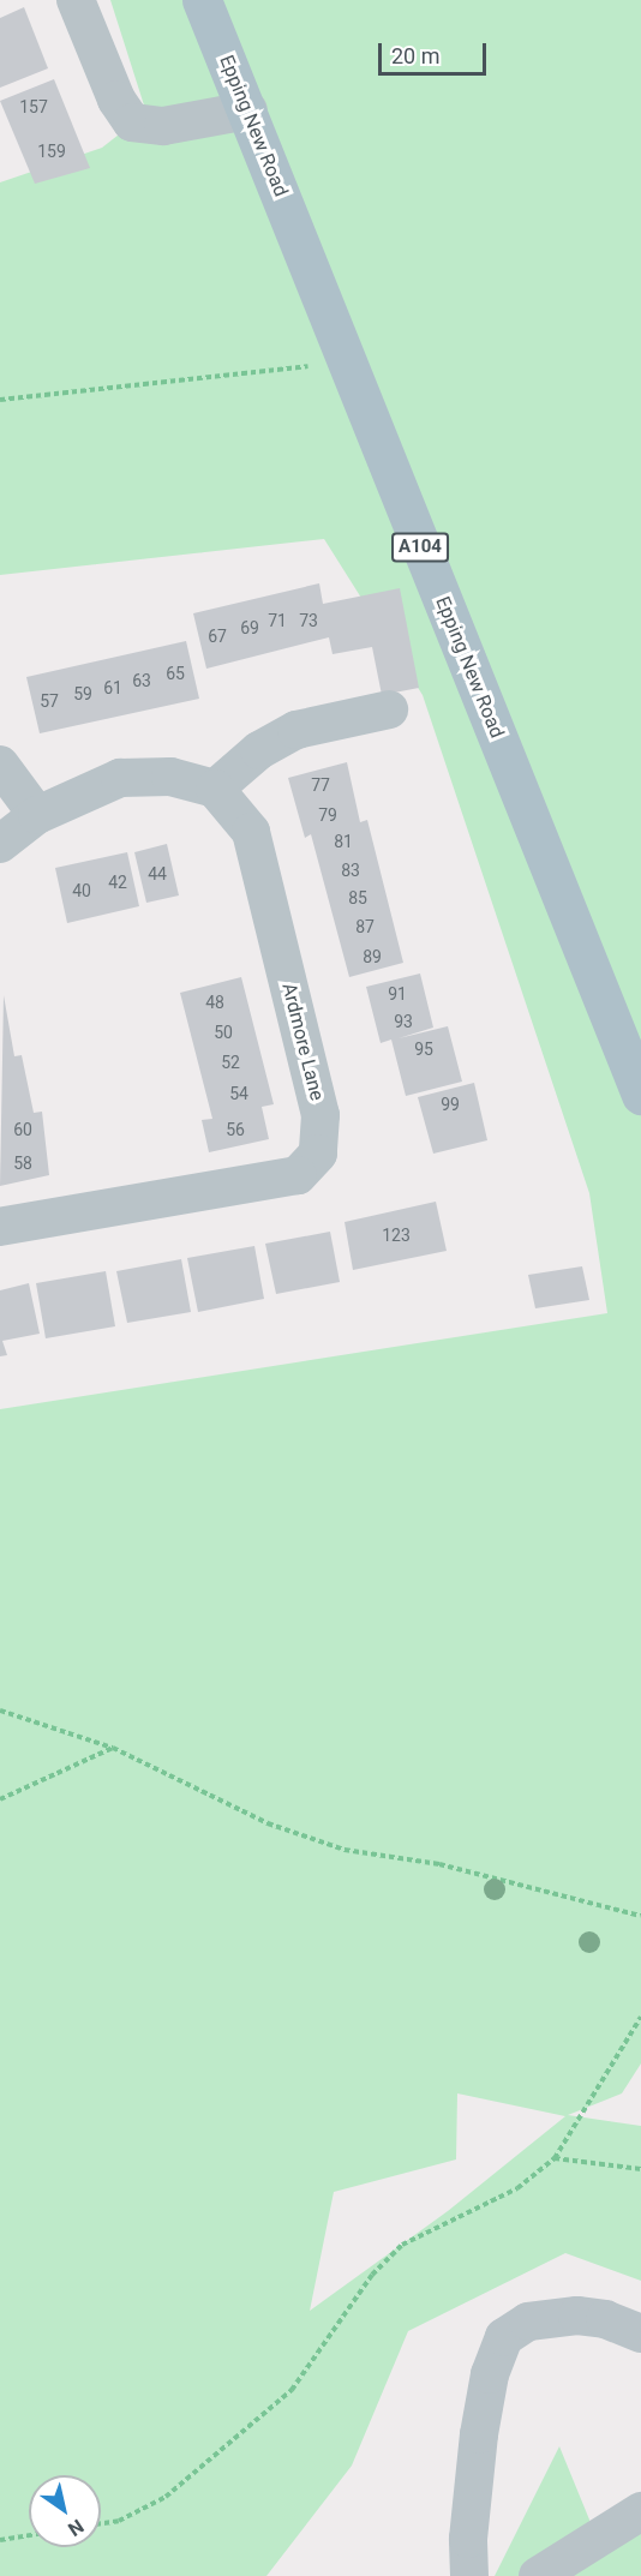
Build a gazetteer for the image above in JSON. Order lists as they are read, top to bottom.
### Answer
{
  "streets": {
    "main road": ["Epping New Road", "A104"],
    "street": ["Ardmore Lane"]
  },
  "house_numbers": [
    "157",
    "159",
    "71",
    "73",
    "69",
    "67",
    "65",
    "63",
    "61",
    "59",
    "57",
    "77",
    "79",
    "81",
    "83",
    "44",
    "42",
    "40",
    "85",
    "87",
    "89",
    "91",
    "48",
    "93",
    "50",
    "95",
    "52",
    "54",
    "99",
    "60",
    "56",
    "58",
    "123"
  ],
  "scale_bar": "20 m",
  "north": "bottom right"
}
